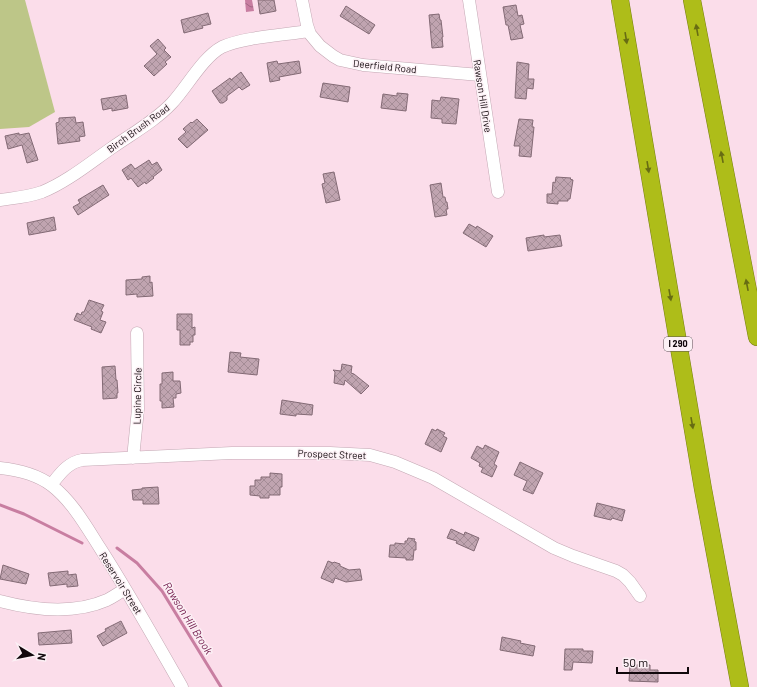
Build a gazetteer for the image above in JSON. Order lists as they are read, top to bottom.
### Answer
{
  "streets": {
    "highway": ["I 290"],
    "street": [
      "Deerfield Road",
      "Rawson Hill Drive",
      "Birch Brush Road",
      "Lupine Circle",
      "Prospect Street",
      "Reservoir Street"
    ]
  },
  "crossings": [
    ["Deerfield Road", "Rawson Hill Drive"],
    ["Deerfield Road", "Birch Brush Road"],
    ["Lupine Circle", "Prospect Street"],
    ["Prospect Street", "Reservoir Street"]
  ],
  "water": ["Rawson Hill Brook"],
  "scale_bar": "50 m",
  "north": "right"
}
